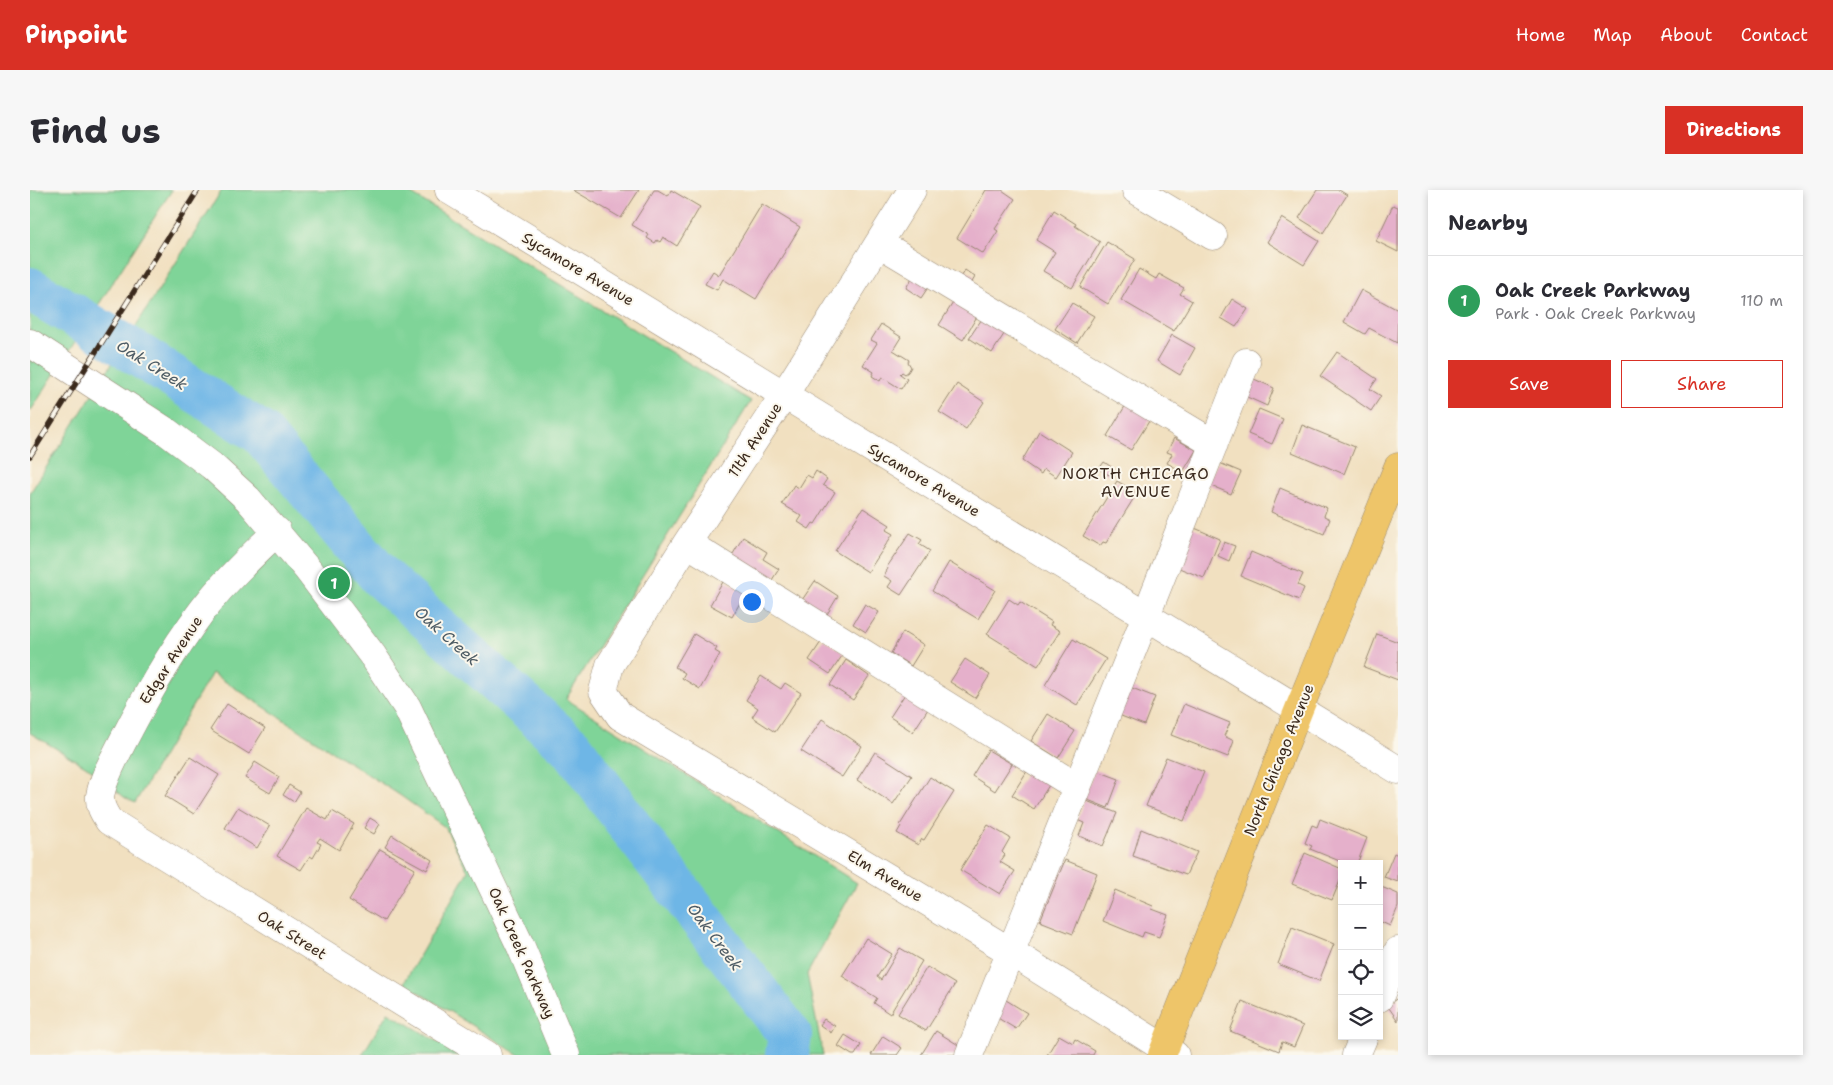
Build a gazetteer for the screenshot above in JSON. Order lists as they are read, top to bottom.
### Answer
{
  "streets": {
    "main road": ["North Chicago Avenue"],
    "street": [
      "Sycamore Avenue",
      "11th Avenue",
      "Edgar Avenue",
      "Elm Avenue",
      "Oak Street",
      "Oak Creek Parkway"
    ]
  },
  "crossings": [
    ["Sycamore Avenue", "11th Avenue"],
    ["Sycamore Avenue", "North Chicago Avenue"],
    ["11th Avenue", "Elm Avenue"],
    ["Edgar Avenue", "Oak Street"],
    ["Edgar Avenue", "Oak Creek Parkway"],
    ["North Chicago Avenue", "Elm Avenue"]
  ],
  "districts": ["NORTH CHICAGO AVENUE"],
  "water": ["Oak Creek"],
  "page": {
    "header": "Pinpoint",
    "nav": [
      "Home",
      "Map",
      "About",
      "Contact"
    ],
    "buttons": [
      "Directions",
      ["Save", "Share"]
    ],
    "title": "Find us",
    "heading": "Nearby",
    "list": [
      {
        "mark": "1",
        "name": "Oak Creek Parkway",
        "note": "Park · Oak Creek Parkway",
        "value": "110 m"
      }
    ],
    "pins": "1",
    "map_buttons": ["+", "−"]
  }
}
